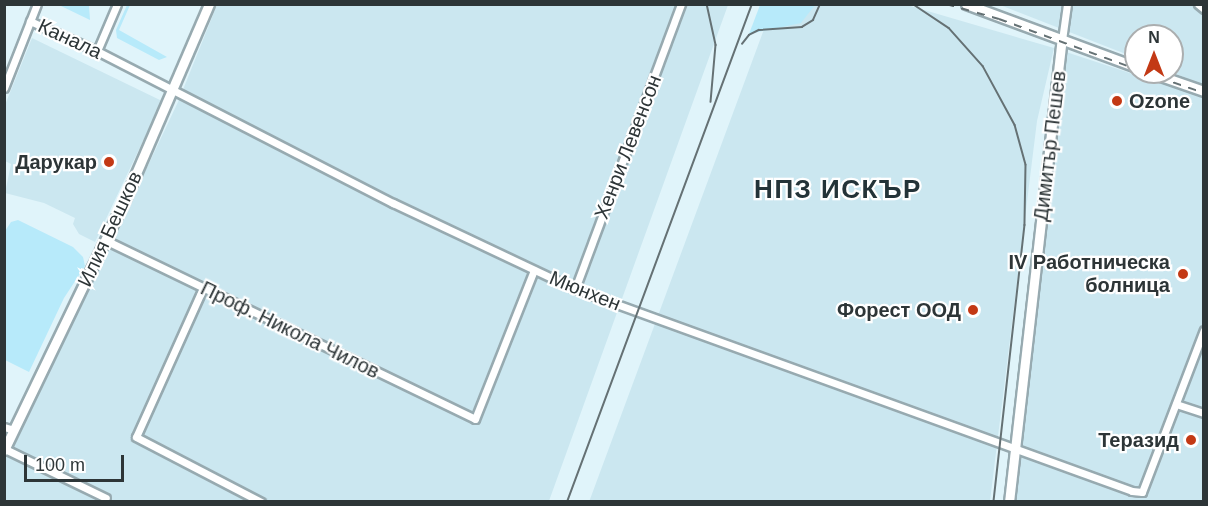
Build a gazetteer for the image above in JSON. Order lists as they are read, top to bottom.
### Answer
{
  "streets": {
    "street": [
      "Канала",
      "Димитър Пешев",
      "Хенри Левенсон",
      "Илия Бешков",
      "Мюнхен",
      "Проф. Никола Чилов"
    ]
  },
  "crossings": [
    ["Канала", "Илия Бешков"],
    ["Канала", "Мюнхен"],
    ["Димитър Пешев", "Мюнхен"],
    ["Хенри Левенсон", "Мюнхен"],
    ["Илия Бешков", "Мюнхен"],
    ["Илия Бешков", "Проф. Никола Чилов"],
    ["Мюнхен", "Проф. Никола Чилов"]
  ],
  "districts": ["НПЗ ИСКЪР"],
  "places": [
    "Ozone",
    "Дарукар",
    "IV Работническа болница",
    "Форест ООД",
    "Теразид"
  ],
  "scale_bar": "100 m",
  "north": "top"
}
